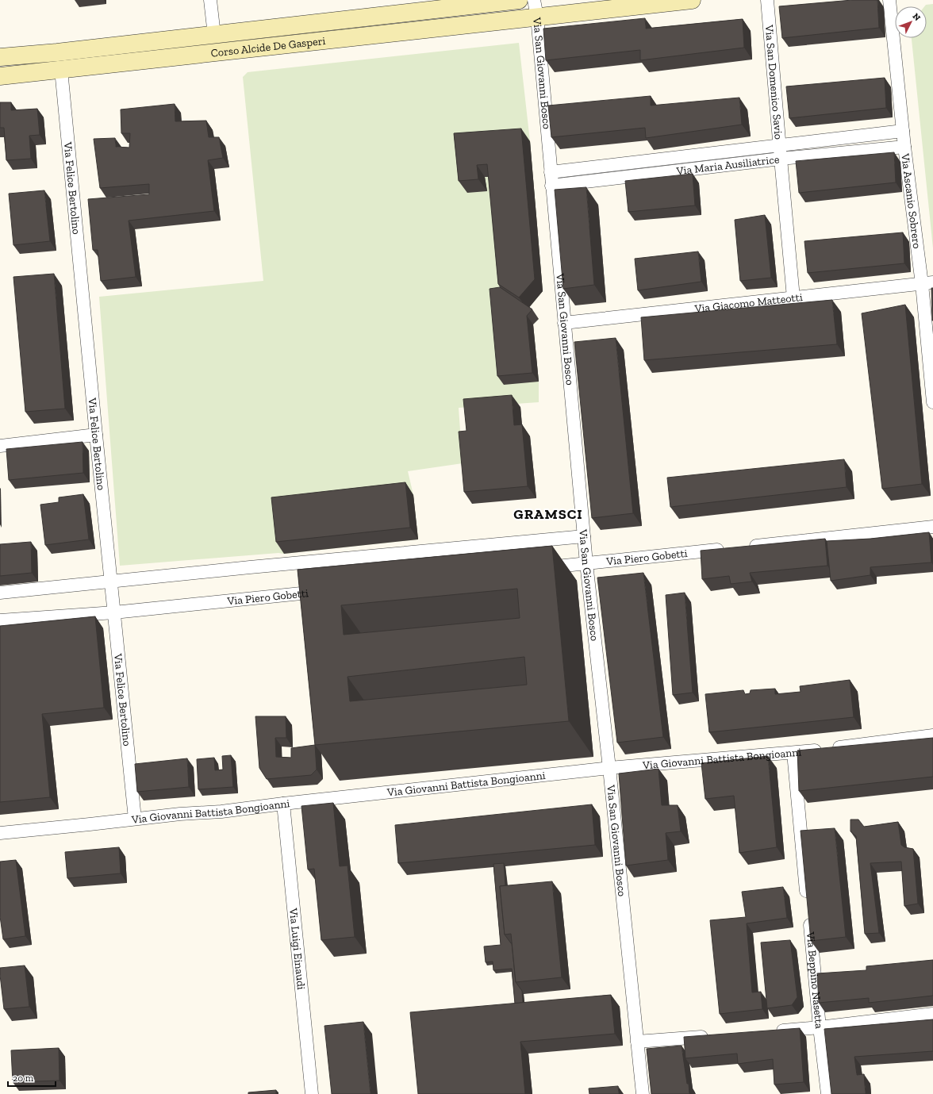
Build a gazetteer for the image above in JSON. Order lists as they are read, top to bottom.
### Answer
{
  "streets": {
    "main road": ["Corso Alcide De Gasperi"],
    "street": [
      "Via San Giovanni Bosco",
      "Via San Domenico Savio",
      "Via Maria Ausiliatrice",
      "Via Felice Bertolino",
      "Via Ascanio Sobrero",
      "Via Giacomo Matteotti",
      "Via Piero Gobetti",
      "Via Giovanni Battista Bongioanni",
      "Via Luigi Einaudi",
      "Via Beppino Nasetta"
    ]
  },
  "crossings": [
    ["Corso Alcide De Gasperi", "Via San Giovanni Bosco"],
    ["Corso Alcide De Gasperi", "Via Felice Bertolino"],
    ["Via San Giovanni Bosco", "Via Maria Ausiliatrice"],
    ["Via San Giovanni Bosco", "Via Giacomo Matteotti"],
    ["Via San Giovanni Bosco", "Via Piero Gobetti"],
    ["Via San Giovanni Bosco", "Via Giovanni Battista Bongioanni"],
    ["Via San Domenico Savio", "Via Maria Ausiliatrice"],
    ["Via San Domenico Savio", "Via Giacomo Matteotti"],
    ["Via Maria Ausiliatrice", "Via Ascanio Sobrero"],
    ["Via Felice Bertolino", "Via Piero Gobetti"],
    ["Via Felice Bertolino", "Via Giovanni Battista Bongioanni"],
    ["Via Ascanio Sobrero", "Via Giacomo Matteotti"],
    ["Via Giovanni Battista Bongioanni", "Via Luigi Einaudi"],
    ["Via Giovanni Battista Bongioanni", "Via Beppino Nasetta"]
  ],
  "districts": ["GRAMSCI"],
  "scale_bar": "20 m",
  "north": "top right"
}
